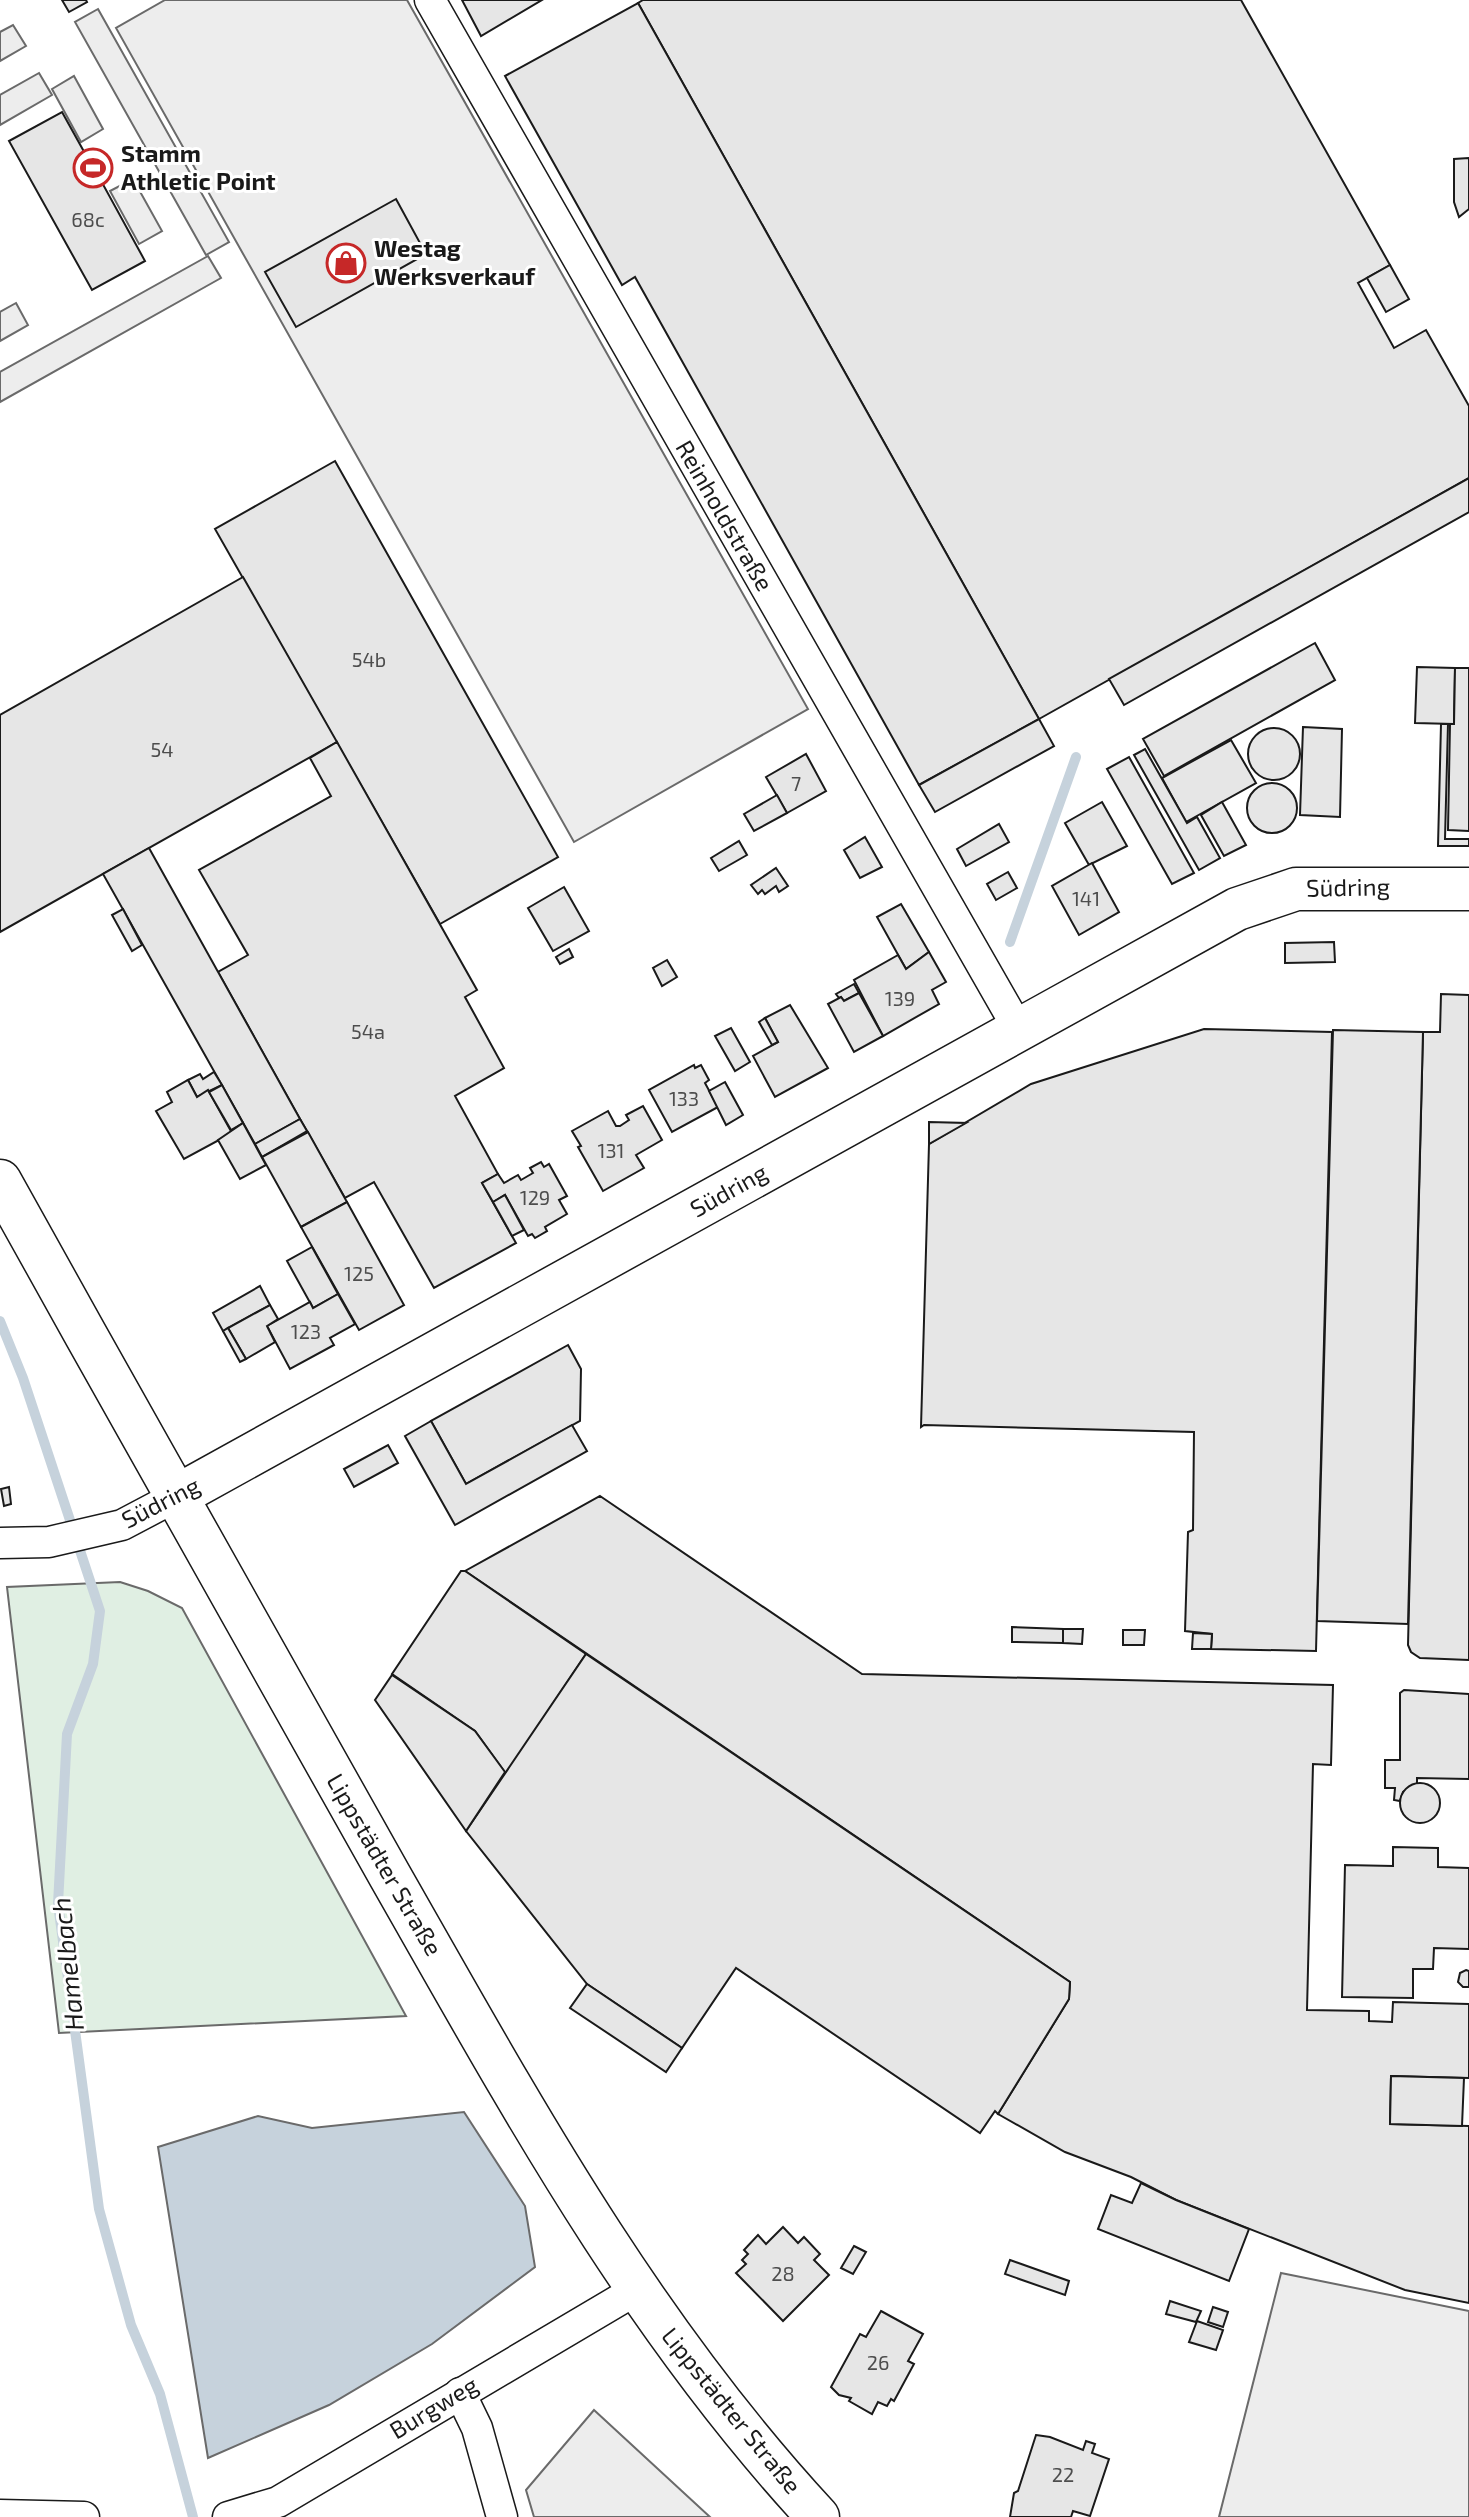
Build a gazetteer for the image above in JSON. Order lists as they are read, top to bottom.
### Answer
{
  "streets": {
    "street": [
      "Reinholdstraße",
      "Südring",
      "Lippstädter Straße",
      "Burgweg"
    ]
  },
  "crossings": [
    ["Reinholdstraße", "Südring"],
    ["Südring", "Lippstädter Straße"],
    ["Lippstädter Straße", "Burgweg"]
  ],
  "water": ["Hamelbach"],
  "places": {
    "sports": ["Stamm Athletic Point"],
    "shop": ["Westag Werksverkauf"]
  },
  "house_numbers": [
    "68c",
    "54b",
    "54",
    "7",
    "141",
    "139",
    "54a",
    "133",
    "131",
    "129",
    "125",
    "123",
    "28",
    "26",
    "22"
  ]
}
